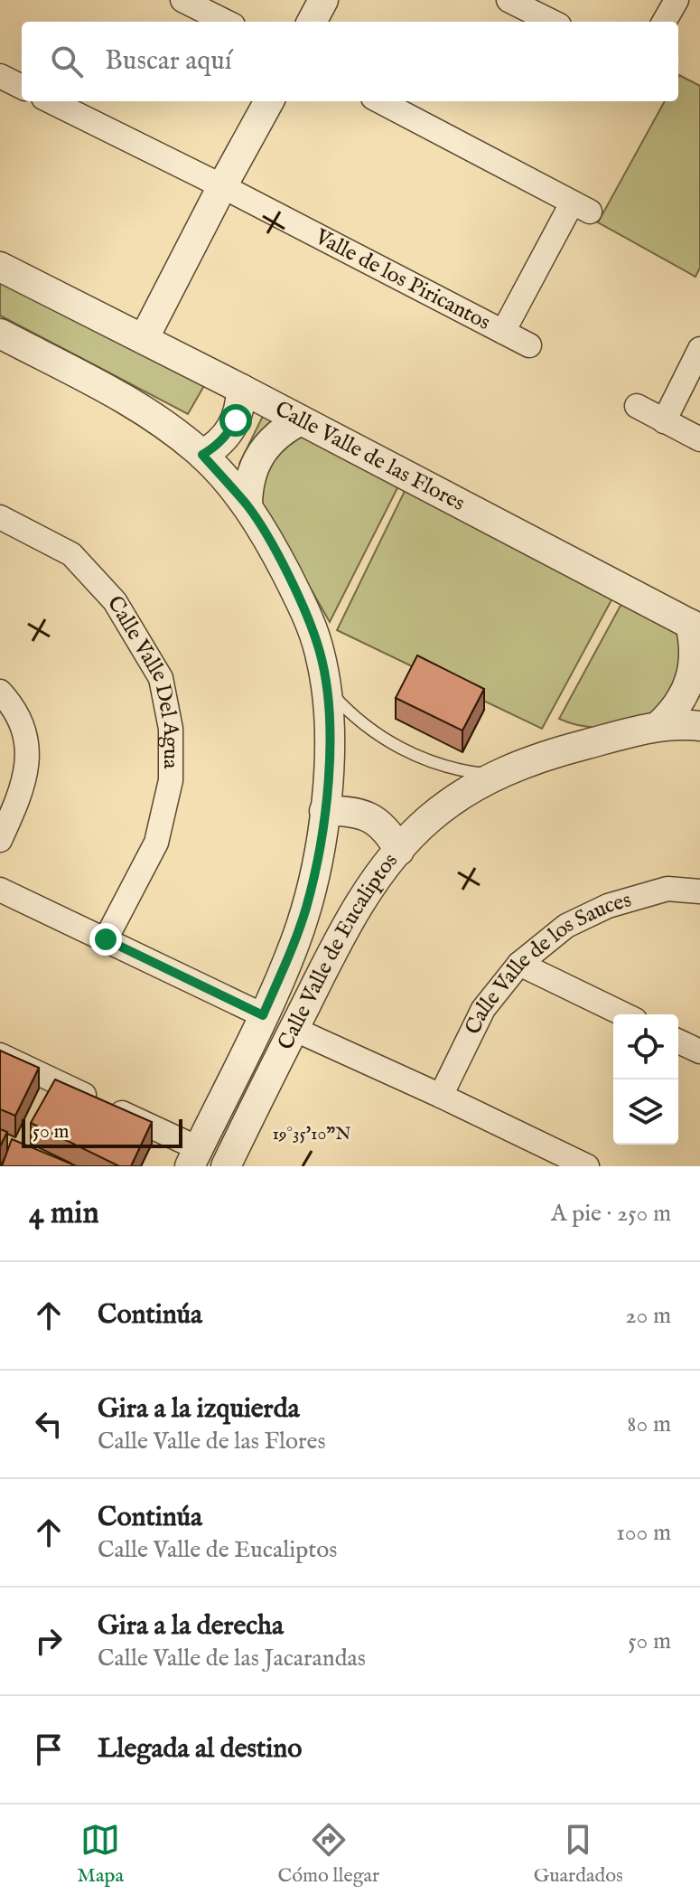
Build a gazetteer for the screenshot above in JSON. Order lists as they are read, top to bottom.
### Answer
{
  "streets": {
    "street": [
      "Valle de los Piricantos",
      "Calle Valle de las Flores",
      "Calle Valle Del Agua",
      "Calle Valle de Eucaliptos",
      "Calle Valle de los Sauces"
    ]
  },
  "scale_bar": "50 m",
  "page": {
    "search": "Buscar aquí",
    "scale": "50 m",
    "heading": ["4 min", "A pie · 250 m"],
    "list": [
      ["Continúa", "20 m"],
      ["Gira a la izquierda", "Calle Valle de las Flores", "80 m"],
      ["Continúa", "Calle Valle de Eucaliptos", "100 m"],
      ["Gira a la derecha", "Calle Valle de las Jacarandas", "50 m"],
      "Llegada al destino"
    ],
    "nav": ["Mapa", "Cómo llegar", "Guardados"]
  },
  "coordinates": ["19°35'10\"N"]
}
